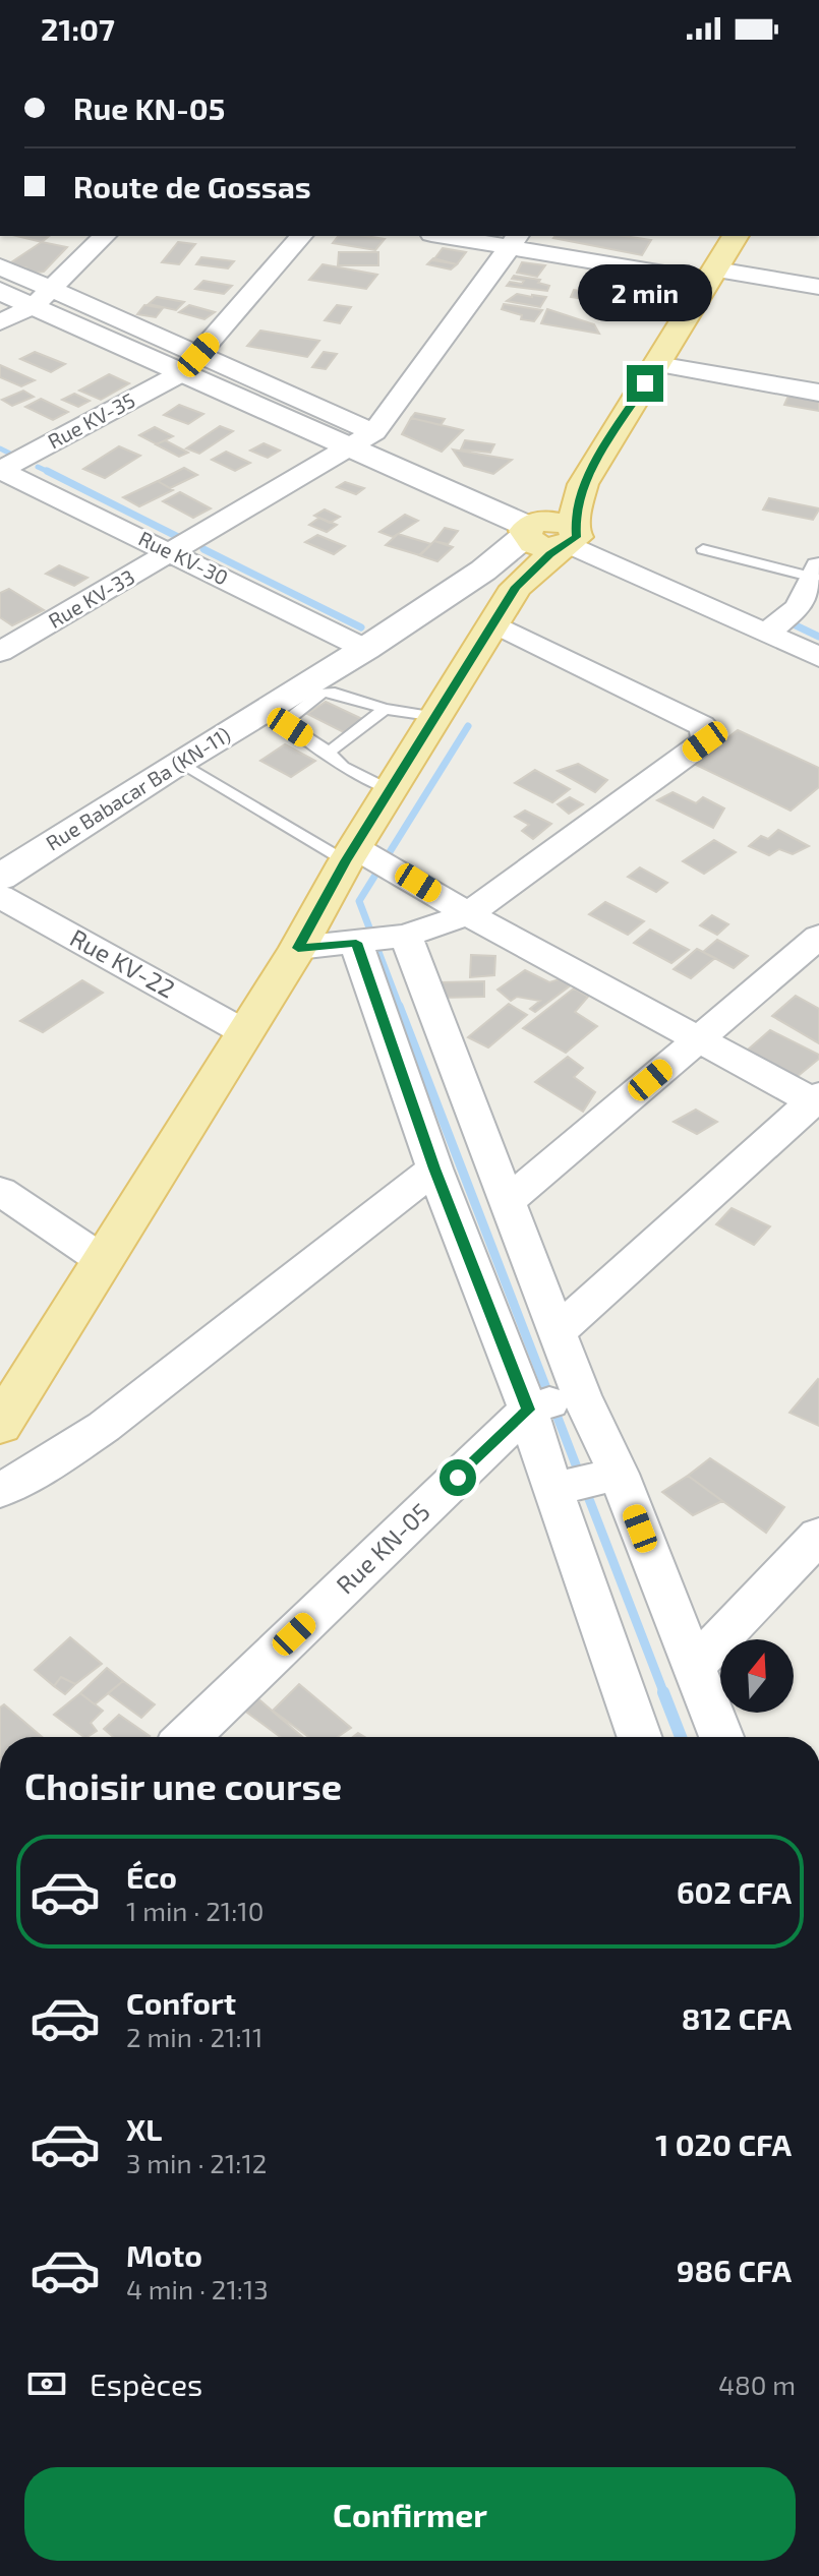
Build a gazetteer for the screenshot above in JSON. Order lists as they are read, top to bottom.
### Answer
{
  "streets": {
    "street": [
      "Rue KV-35",
      "Rue KV-30",
      "Rue KV-33",
      "Rue Babacar Ba (KN-11)",
      "Rue KV-22",
      "Rue KN-05"
    ]
  },
  "crossings": [
    ["Rue KV-35", "Rue KV-30"],
    ["Rue KV-30", "Rue KV-33"],
    ["Rue KV-30", "Rue Babacar Ba (KN-11)"]
  ],
  "north": "top",
  "page": {
    "status": "21:07",
    "banner": ["Rue KN-05", "Route de Gossas"],
    "bubble": "2 min",
    "heading": "Choisir une course",
    "list": [
      {
        "name": "Éco",
        "note": "1 min · 21:10",
        "value": "602 CFA"
      },
      {
        "name": "Confort",
        "note": "2 min · 21:11",
        "value": "812 CFA"
      },
      {
        "name": "XL",
        "note": "3 min · 21:12",
        "value": "1 020 CFA"
      },
      {
        "name": "Moto",
        "note": "4 min · 21:13",
        "value": "986 CFA"
      }
    ],
    "pay": ["Espèces", "480 m"],
    "buttons": "Confirmer"
  }
}
